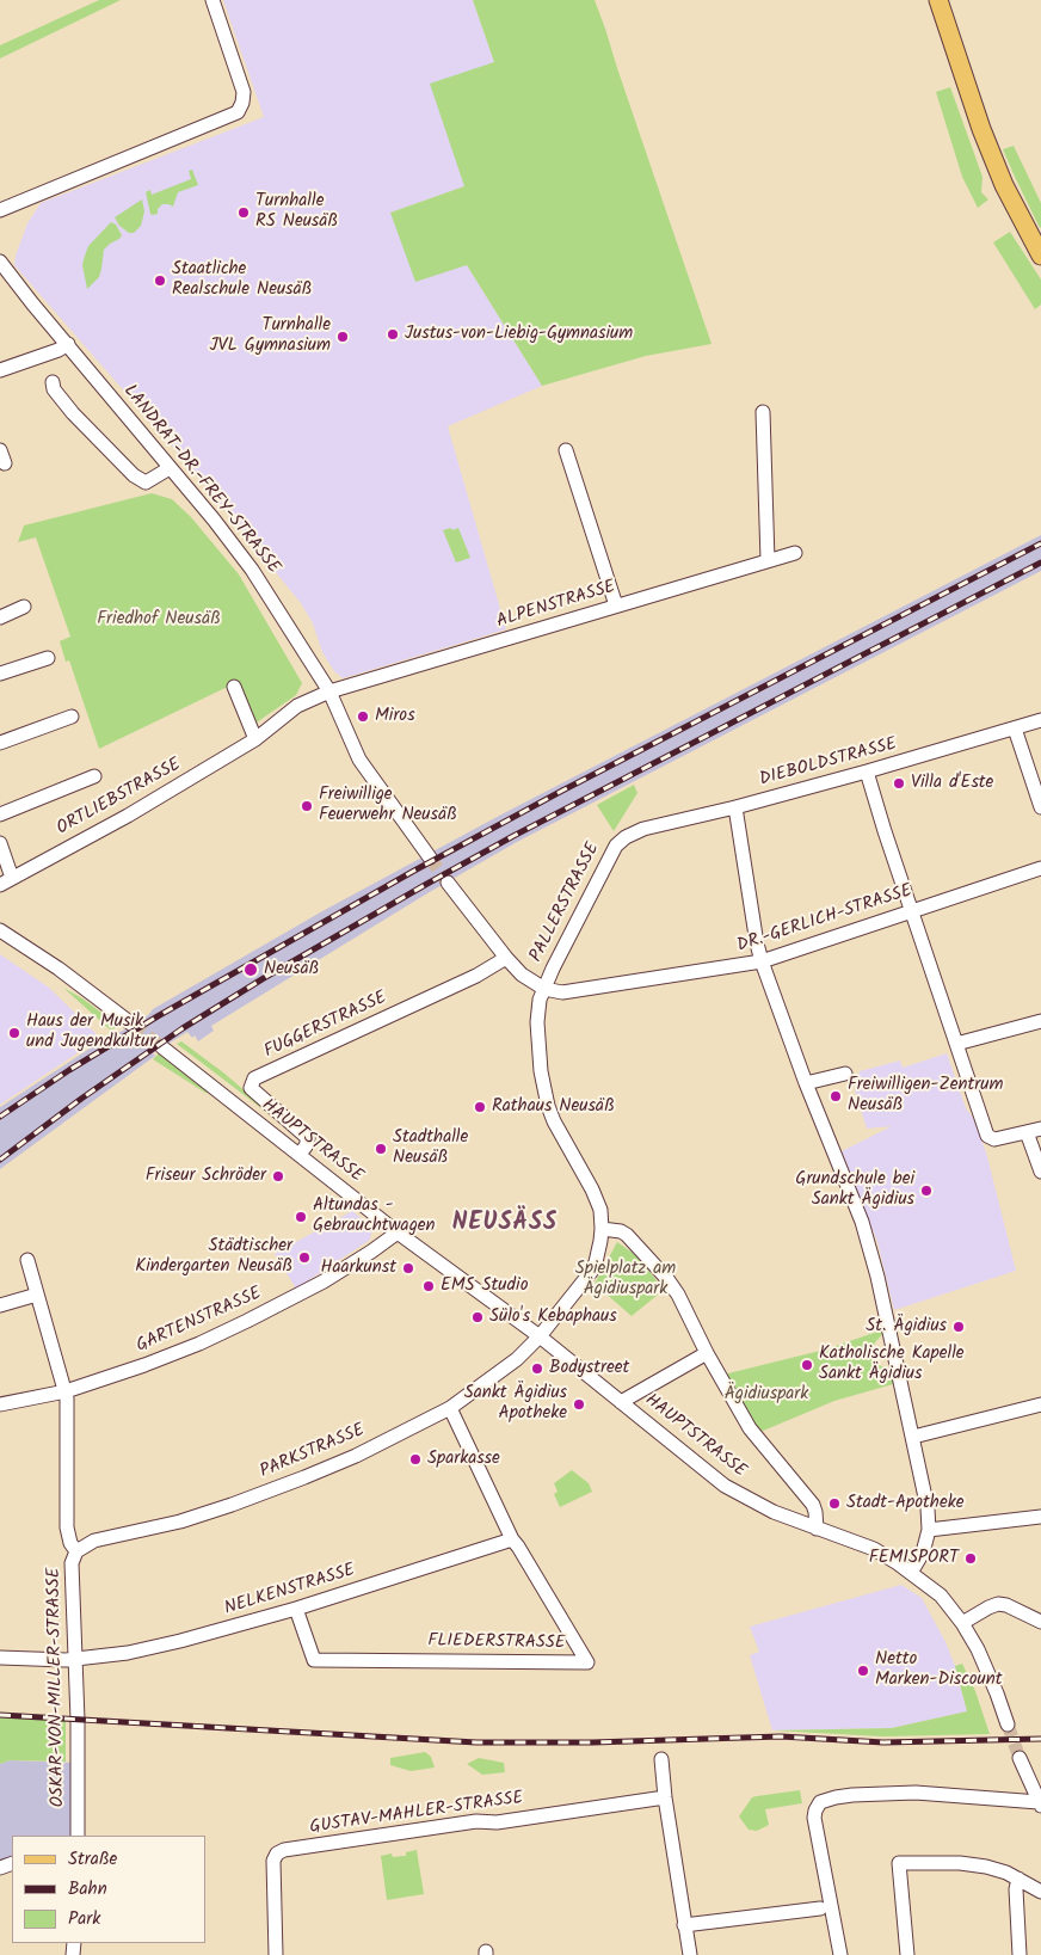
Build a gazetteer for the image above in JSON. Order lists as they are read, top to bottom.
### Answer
{
  "streets": {
    "street": [
      "LANDRAT-DR.-FREY-STRASSE",
      "ALPENSTRASSE",
      "DIEBOLDSTRASSE",
      "ORTLIEBSTRASSE",
      "PALLERSTRASSE",
      "DR.-GERLICH-STRASSE",
      "FUGGERSTRASSE",
      "HAUPTSTRASSE",
      "GARTENSTRASSE",
      "PARKSTRASSE",
      "NELKENSTRASSE",
      "FLIEDERSTRASSE",
      "OSKAR-VON-MILLER-STRASSE",
      "GUSTAV-MAHLER-STRASSE"
    ]
  },
  "crossings": [
    ["LANDRAT-DR.-FREY-STRASSE", "ALPENSTRASSE"],
    ["LANDRAT-DR.-FREY-STRASSE", "ORTLIEBSTRASSE"],
    ["ALPENSTRASSE", "ORTLIEBSTRASSE"],
    ["DIEBOLDSTRASSE", "PALLERSTRASSE"],
    ["PALLERSTRASSE", "DR.-GERLICH-STRASSE"],
    ["PALLERSTRASSE", "PARKSTRASSE"],
    ["FUGGERSTRASSE", "HAUPTSTRASSE"],
    ["HAUPTSTRASSE", "GARTENSTRASSE"],
    ["HAUPTSTRASSE", "PARKSTRASSE"],
    ["GARTENSTRASSE", "OSKAR-VON-MILLER-STRASSE"],
    ["PARKSTRASSE", "FLIEDERSTRASSE"],
    ["PARKSTRASSE", "OSKAR-VON-MILLER-STRASSE"],
    ["NELKENSTRASSE", "FLIEDERSTRASSE"],
    ["NELKENSTRASSE", "OSKAR-VON-MILLER-STRASSE"]
  ],
  "districts": ["NEUSÄSS"],
  "parks": ["Friedhof Neusäß", "Spielplatz am Ägidiuspark", "Ägidiuspark"],
  "places": [
    "Turnhalle RS Neusäß",
    "Staatliche Realschule Neusäß",
    "Justus-von-Liebig-Gymnasium",
    "Turnhalle JVL Gymnasium",
    "Miros",
    "Villa d'Este",
    "Freiwillige Feuerwehr Neusäß",
    "Neusäß",
    "Haus der Musik und Jugendkultur",
    "Freiwilligen-Zentrum Neusäß",
    "Rathaus Neusäß",
    "Stadthalle Neusäß",
    "Friseur Schröder",
    "Grundschule bei Sankt Ägidius",
    "Altundas - Gebrauchtwagen",
    "Städtischer Kindergarten Neusäß",
    "Haarkunst",
    "EMS Studio",
    "Sülo's Kebaphaus",
    "St. Ägidius",
    "Katholische Kapelle Sankt Ägidius",
    "Bodystreet",
    "Sankt Ägidius Apotheke",
    "Sparkasse",
    "Stadt-Apotheke",
    "FEMISPORT",
    "Netto Marken-Discount"
  ],
  "legend": ["Straße", "Bahn", "Park"]
}
